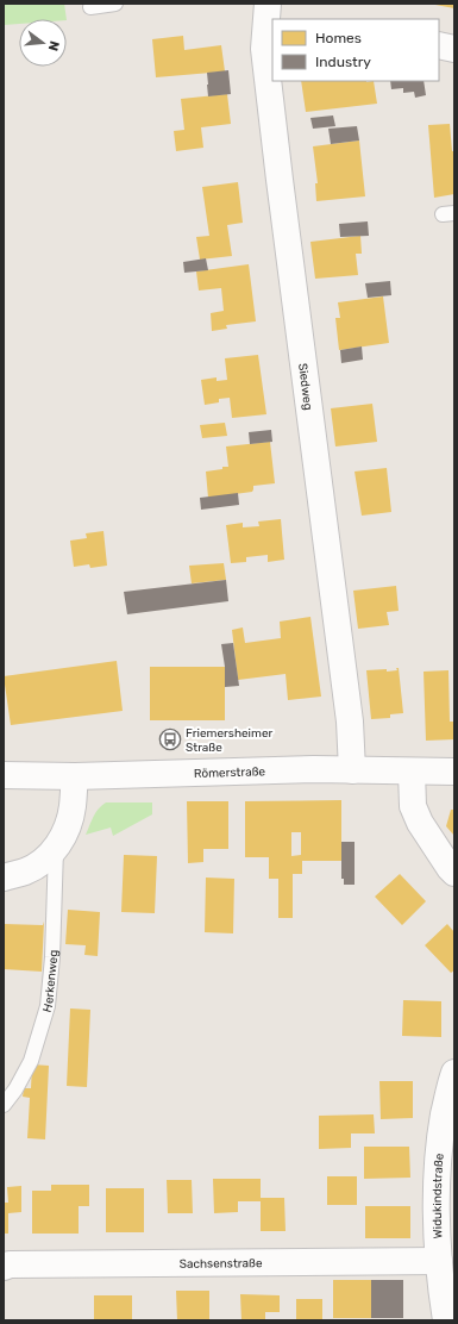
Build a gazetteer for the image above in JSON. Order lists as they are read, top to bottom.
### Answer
{
  "streets": {
    "street": [
      "Siedweg",
      "Römerstraße",
      "Herkenweg",
      "Widukindstraße",
      "Sachsenstraße"
    ]
  },
  "crossings": [
    ["Siedweg", "Römerstraße"],
    ["Römerstraße", "Herkenweg"],
    ["Widukindstraße", "Sachsenstraße"]
  ],
  "places": {
    "bus stop": ["Friemersheimer Straße"]
  },
  "legend": ["Homes", "Industry"],
  "north": "right"
}
